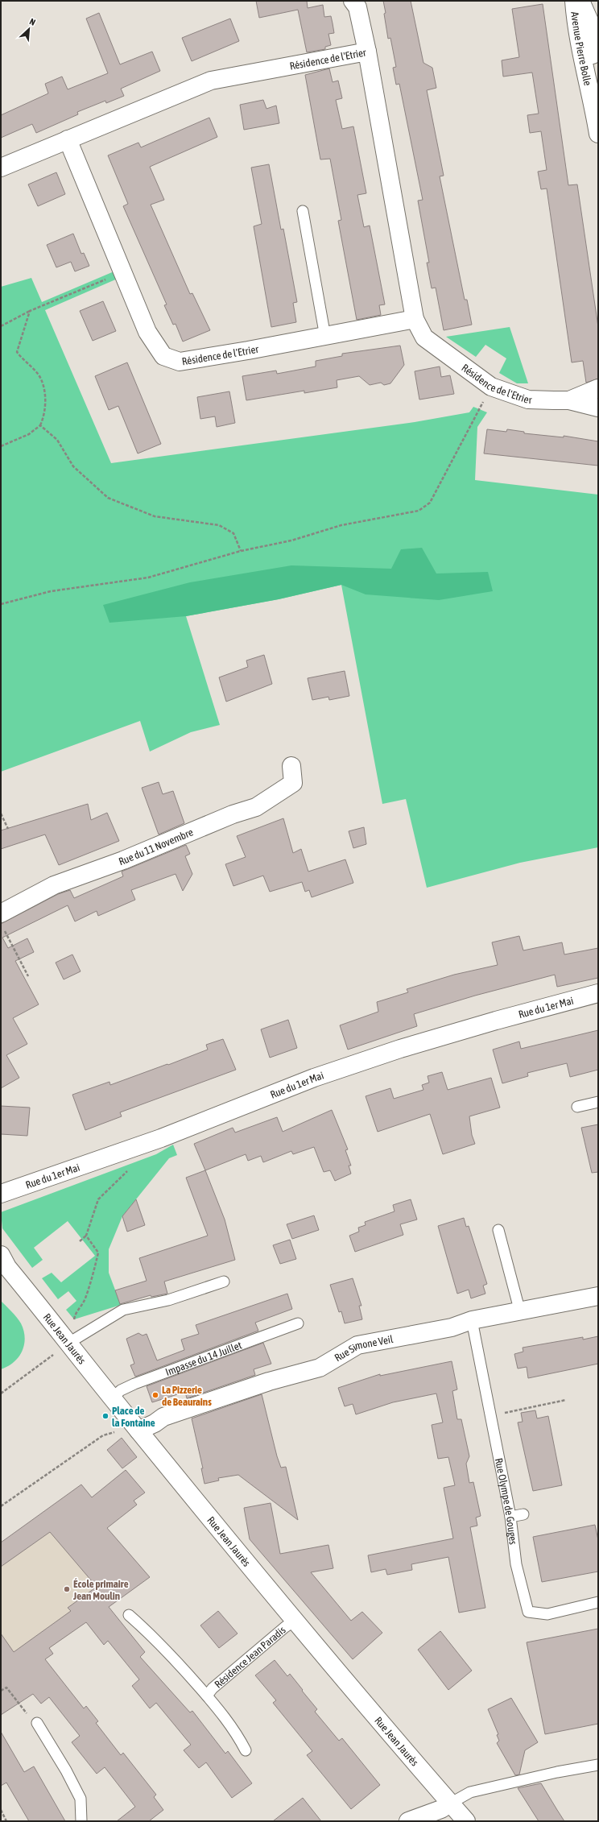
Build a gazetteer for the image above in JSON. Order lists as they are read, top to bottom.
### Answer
{
  "streets": {
    "street": [
      "Avenue Pierre Bolle",
      "Résidence de l'Etrier",
      "Rue du 11 Novembre",
      "Rue du 1er Mai",
      "Rue Jean Jaurès",
      "Rue Simone Veil"
    ],
    "lane": ["Impasse du 14 Juillet", "Rue Olympe de Gouges", "Résidence Jean Paradis"]
  },
  "crossings": [
    ["Rue Jean Jaurès", "Rue Simone Veil"],
    ["Rue Jean Jaurès", "Impasse du 14 Juillet"],
    ["Rue Jean Jaurès", "Résidence Jean Paradis"],
    ["Rue Simone Veil", "Rue Olympe de Gouges"]
  ],
  "places": ["La Pizzerie de Beaurains", "Place de la Fontaine", "École primaire Jean Moulin"],
  "north": "top right"
}
